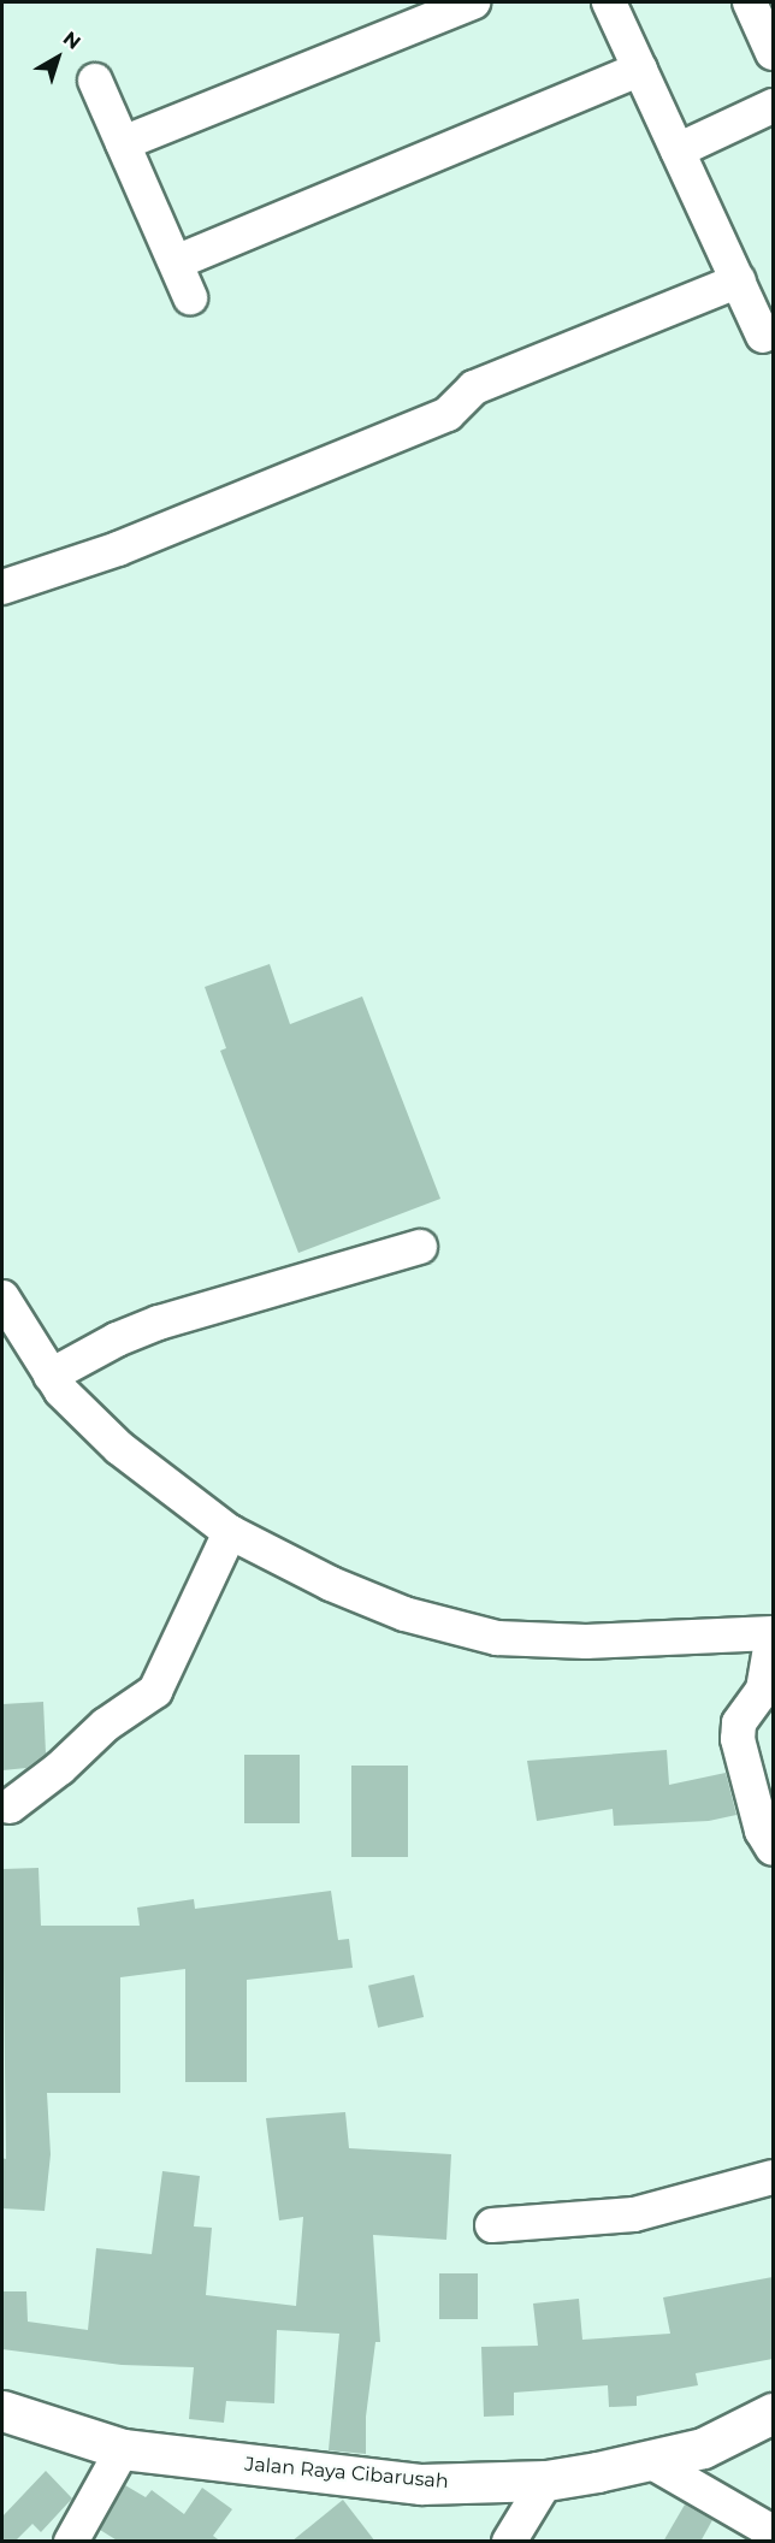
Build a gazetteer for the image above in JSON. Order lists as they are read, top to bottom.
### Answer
{
  "streets": {
    "main road": ["Jalan Raya Cibarusah"]
  },
  "north": "top right"
}
